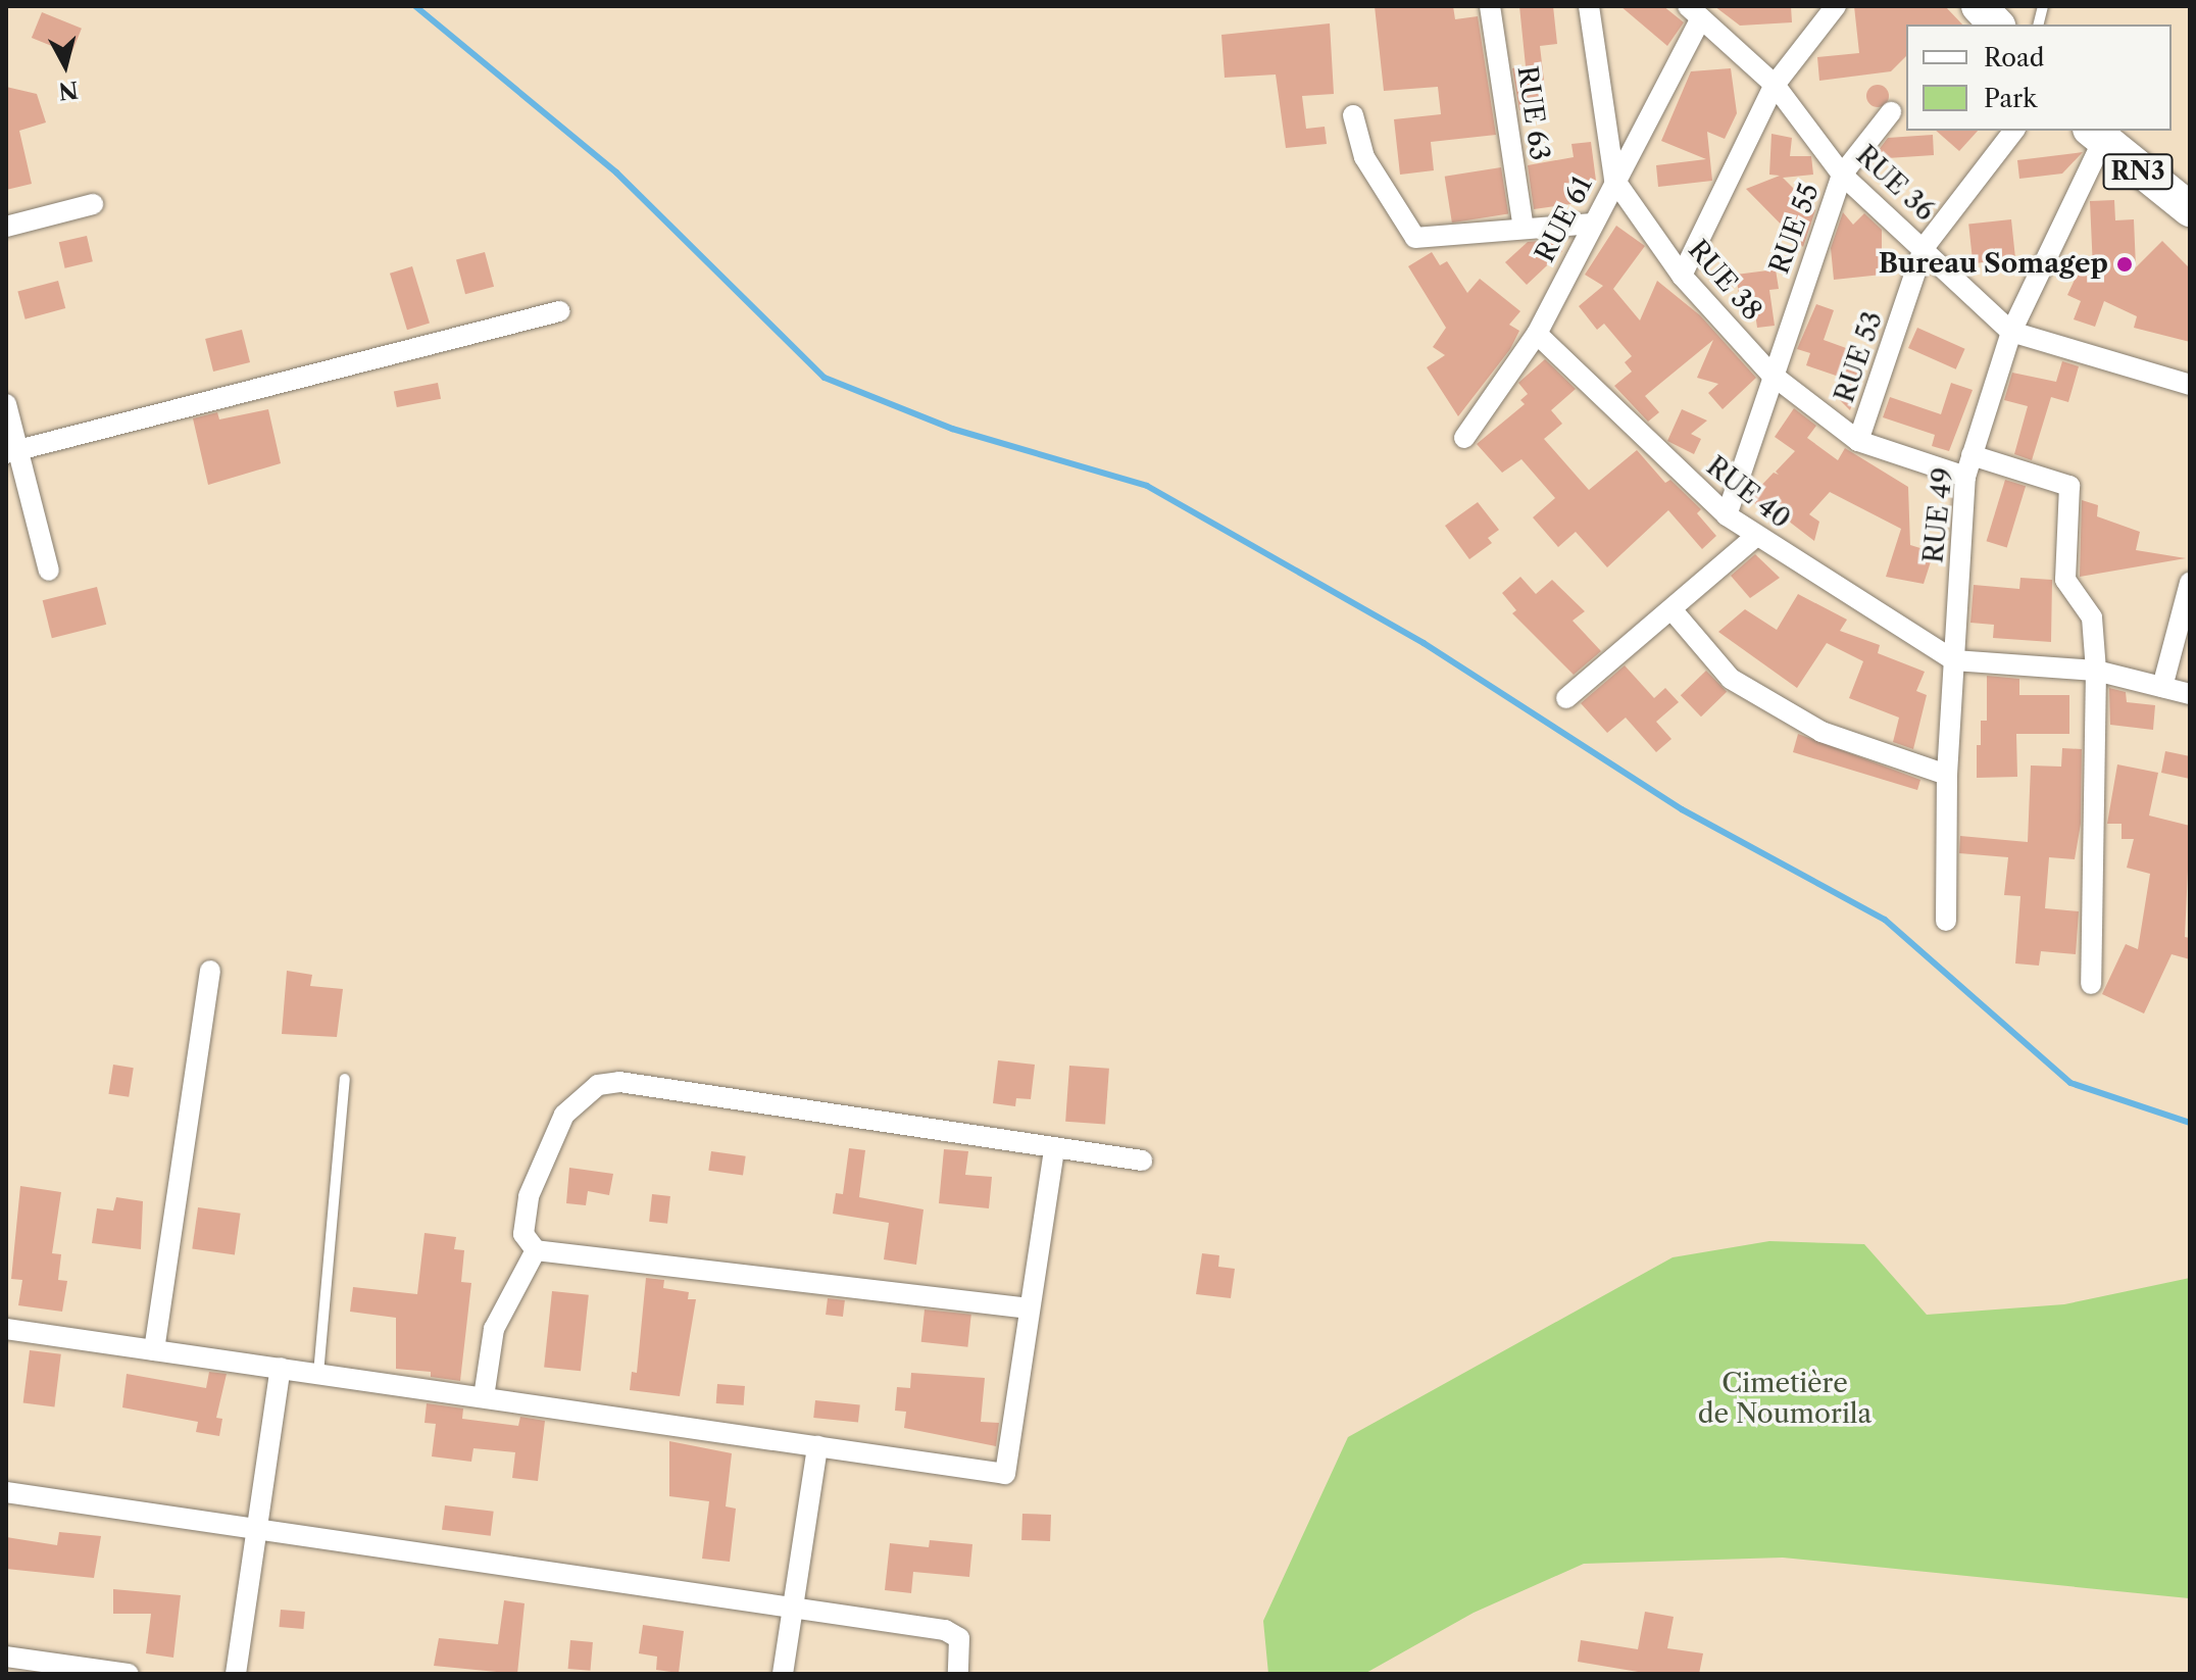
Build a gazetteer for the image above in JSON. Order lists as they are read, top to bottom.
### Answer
{
  "streets": {
    "highway": ["RN3"],
    "street": [
      "RUE 63",
      "RUE 36",
      "RUE 61",
      "RUE 55",
      "RUE 38",
      "RUE 53",
      "RUE 40",
      "RUE 49"
    ]
  },
  "crossings": [
    ["RN3", "RUE 49"],
    ["RUE 36", "RUE 61"],
    ["RUE 36", "RUE 55"],
    ["RUE 36", "RUE 53"],
    ["RUE 36", "RUE 49"],
    ["RUE 61", "RUE 38"],
    ["RUE 61", "RUE 40"],
    ["RUE 55", "RUE 38"],
    ["RUE 55", "RUE 40"],
    ["RUE 38", "RUE 53"],
    ["RUE 38", "RUE 49"],
    ["RUE 40", "RUE 49"]
  ],
  "parks": ["Cimetière de Noumorila"],
  "places": ["Bureau Somagep"],
  "legend": ["Road", "Park"],
  "north": "bottom"
}
